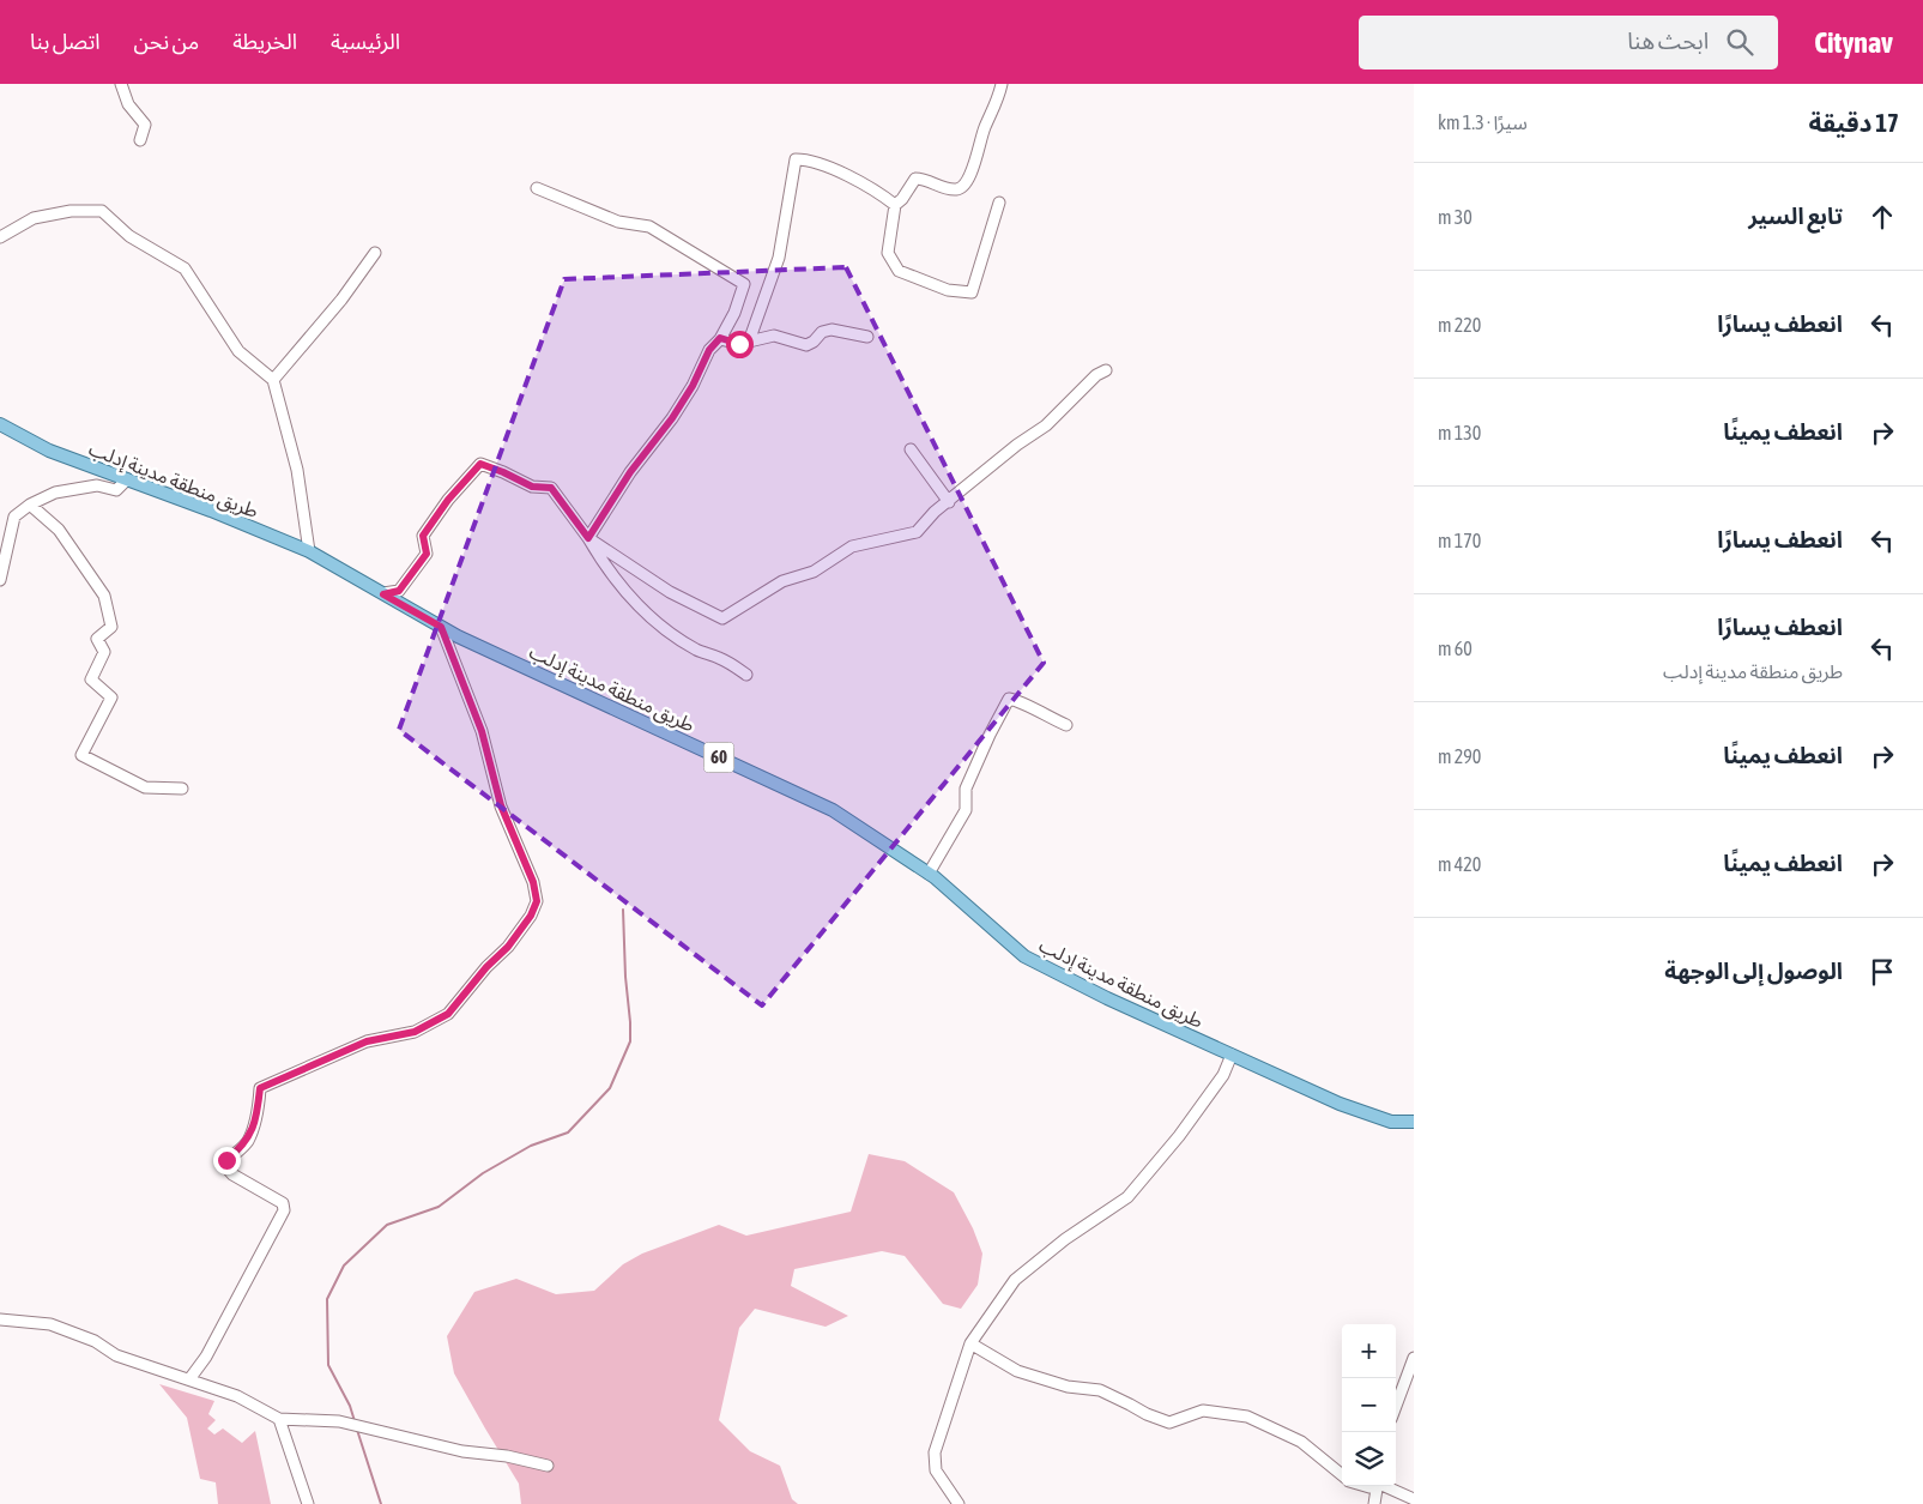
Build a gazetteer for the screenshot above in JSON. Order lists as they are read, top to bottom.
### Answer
{
  "streets": {
    "main road": ["طريق منطقة مدينة إدلب", "60"]
  },
  "page": {
    "header": "Citynav",
    "search": "ابحث هنا",
    "nav": [
      "الرئيسية",
      "الخريطة",
      "من نحن",
      "اتصل بنا"
    ],
    "heading": ["17 دقيقة", "سيرًا · 1.3 km"],
    "list": [
      ["تابع السير", "30 m"],
      ["انعطف يسارًا", "220 m"],
      ["انعطف يمينًا", "130 m"],
      ["انعطف يسارًا", "170 m"],
      ["انعطف يسارًا", "طريق منطقة مدينة إدلب", "60 m"],
      ["انعطف يمينًا", "290 m"],
      ["انعطف يمينًا", "420 m"],
      "الوصول إلى الوجهة"
    ],
    "map_buttons": ["+", "−"]
  }
}
